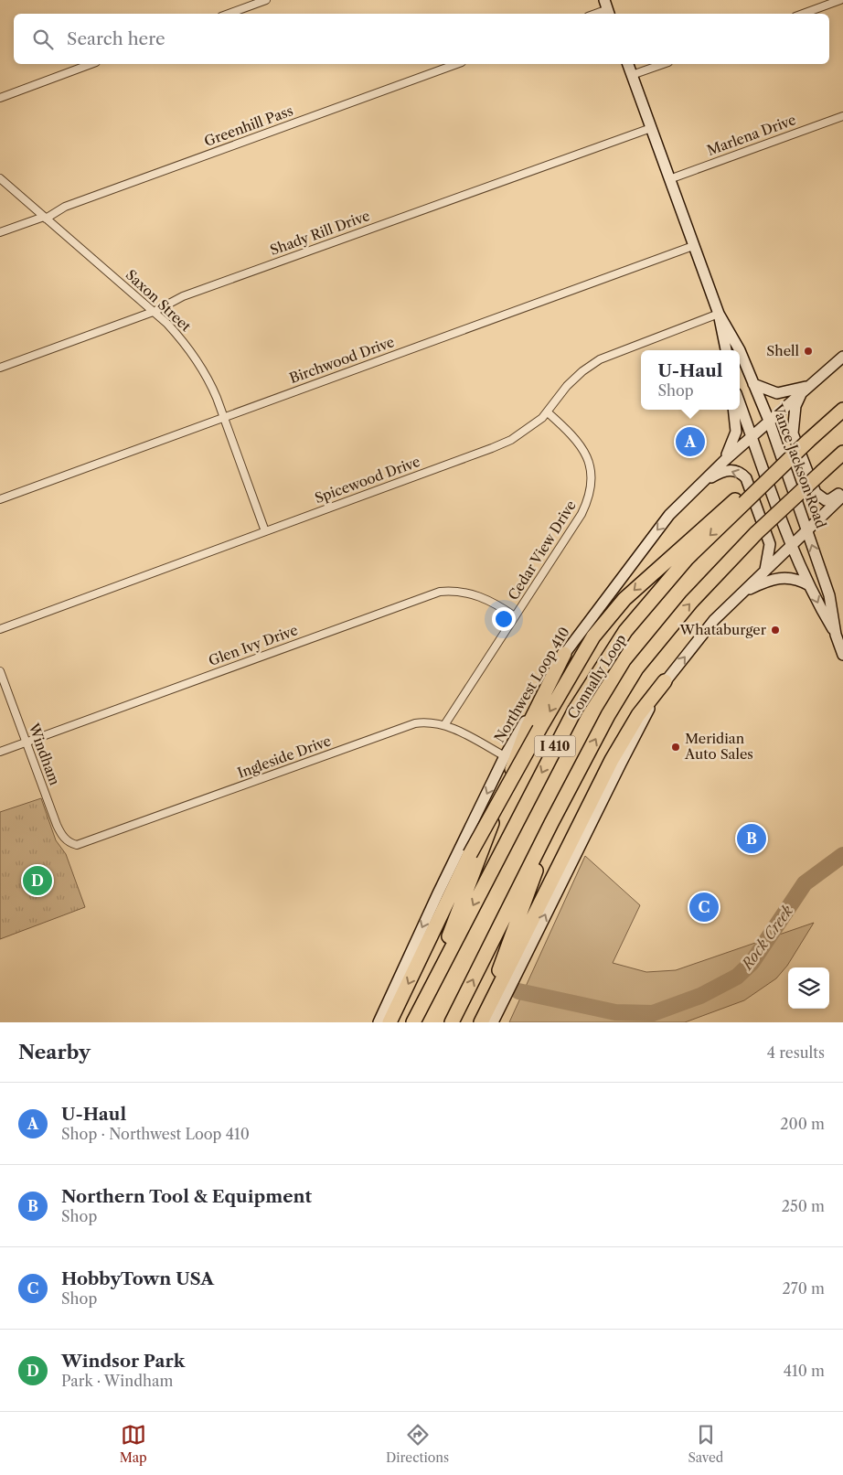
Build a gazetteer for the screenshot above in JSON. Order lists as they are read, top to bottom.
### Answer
{
  "streets": {
    "highway": ["Connally Loop", "I 410"],
    "main road": ["Vance Jackson Road", "Northwest Loop 410"],
    "street": [
      "Greenhill Pass",
      "Marlena Drive",
      "Shady Rill Drive",
      "Saxon Street",
      "Birchwood Drive",
      "Spicewood Drive",
      "Cedar View Drive",
      "Glen Ivy Drive",
      "Windham",
      "Ingleside Drive"
    ]
  },
  "crossings": [
    ["Greenhill Pass", "Saxon Street"],
    ["Marlena Drive", "Vance Jackson Road"],
    ["Shady Rill Drive", "Saxon Street"],
    ["Shady Rill Drive", "Vance Jackson Road"],
    ["Saxon Street", "Birchwood Drive"],
    ["Saxon Street", "Spicewood Drive"],
    ["Birchwood Drive", "Vance Jackson Road"],
    ["Vance Jackson Road", "Spicewood Drive"],
    ["Vance Jackson Road", "Northwest Loop 410"],
    ["Spicewood Drive", "Cedar View Drive"],
    ["Cedar View Drive", "Glen Ivy Drive"],
    ["Cedar View Drive", "Ingleside Drive"],
    ["Glen Ivy Drive", "Windham"],
    ["Northwest Loop 410", "Ingleside Drive"],
    ["Windham", "Ingleside Drive"]
  ],
  "one_way": ["Northwest Loop 410"],
  "water": ["Rock Creek"],
  "places": ["Shell", "Whataburger", "Meridian Auto Sales"],
  "page": {
    "search": "Search here",
    "popup": ["U-Haul", "Shop"],
    "pins": [
      "A",
      "B",
      "D",
      "C"
    ],
    "heading": ["Nearby", "4 results"],
    "list": [
      {
        "mark": "A",
        "name": "U-Haul",
        "note": "Shop · Northwest Loop 410",
        "value": "200 m"
      },
      {
        "mark": "B",
        "name": "Northern Tool & Equipment",
        "note": "Shop",
        "value": "250 m"
      },
      {
        "mark": "C",
        "name": "HobbyTown USA",
        "note": "Shop",
        "value": "270 m"
      },
      {
        "mark": "D",
        "name": "Windsor Park",
        "note": "Park · Windham",
        "value": "410 m"
      }
    ],
    "nav": ["Map", "Directions", "Saved"]
  }
}
